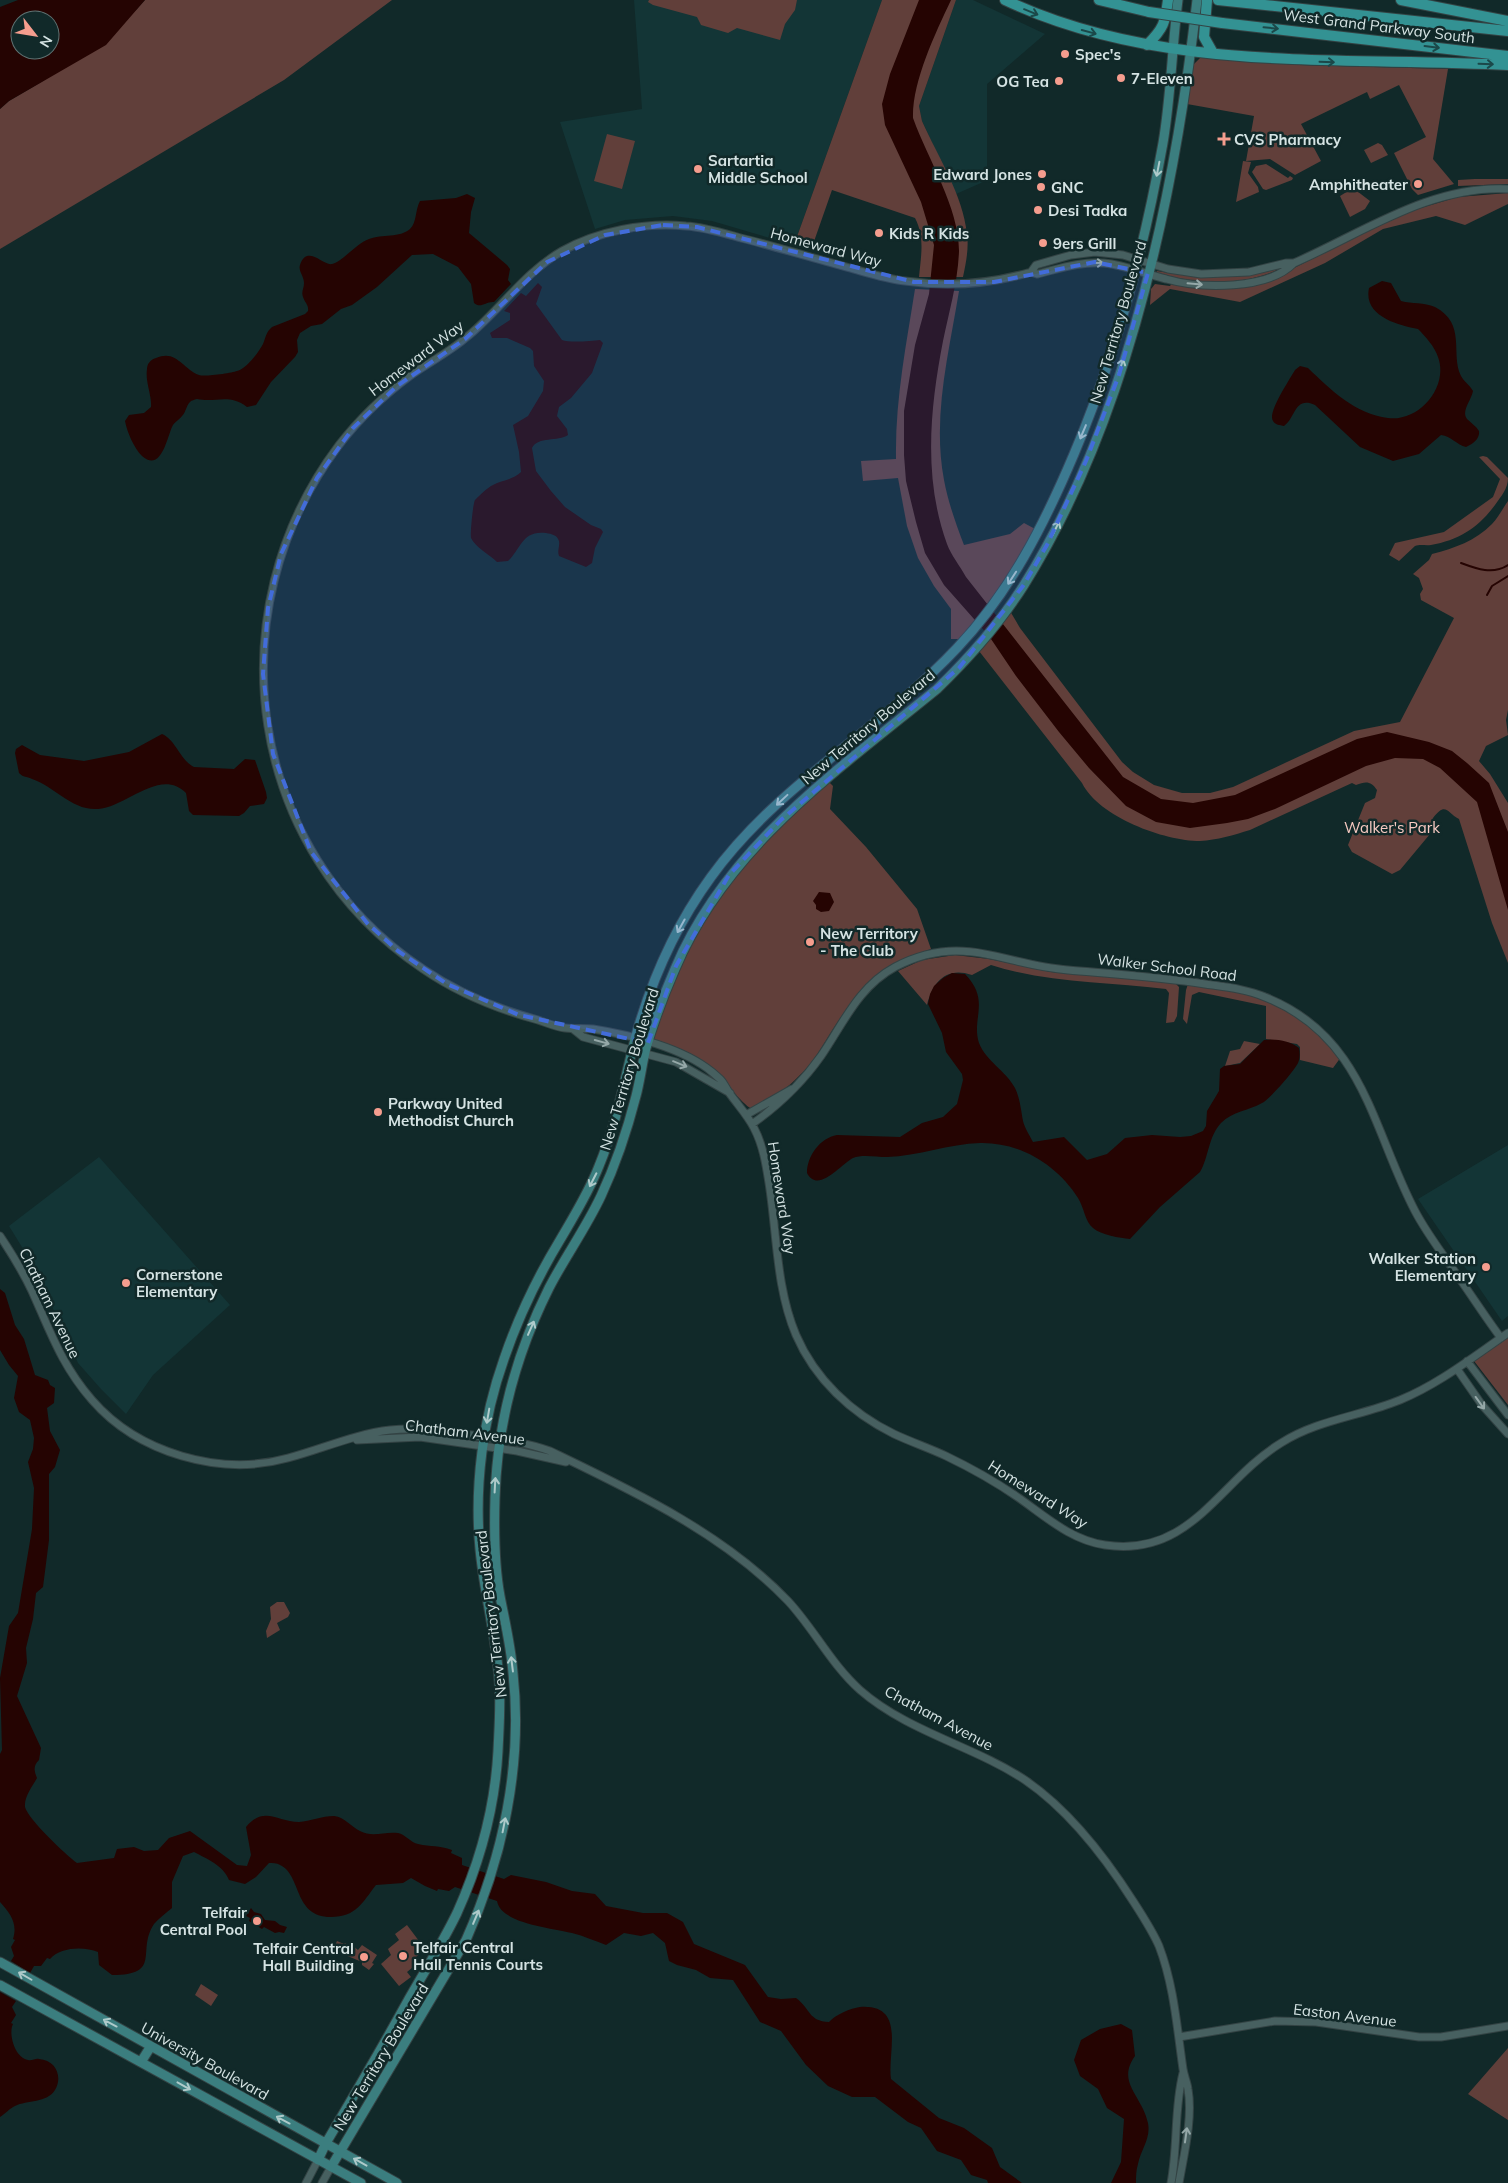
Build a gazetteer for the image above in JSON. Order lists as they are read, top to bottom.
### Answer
{
  "streets": {
    "highway": ["West Grand Parkway South"],
    "main road": ["New Territory Boulevard", "University Boulevard"],
    "street": [
      "Homeward Way",
      "Walker School Road",
      "Chatham Avenue",
      "Easton Avenue"
    ]
  },
  "crossings": [
    ["Homeward Way", "New Territory Boulevard"],
    ["Homeward Way", "Walker School Road"],
    ["New Territory Boulevard", "Chatham Avenue"],
    ["New Territory Boulevard", "University Boulevard"],
    ["Chatham Avenue", "Easton Avenue"]
  ],
  "parks": ["Walker's Park"],
  "places": {
    "other": [
      "Spec's",
      "7-Eleven",
      "OG Tea",
      "Sartartia Middle School",
      "Edward Jones",
      "Amphitheater",
      "GNC",
      "Desi Tadka",
      "Kids R Kids",
      "9ers Grill",
      "New Territory - The Club",
      "Parkway United Methodist Church",
      "Walker Station Elementary",
      "Cornerstone Elementary",
      "Telfair Central Pool",
      "Telfair Central Hall Tennis Courts",
      "Telfair Central Hall Building"
    ],
    "health": ["CVS Pharmacy"]
  },
  "north": "bottom right"
}
